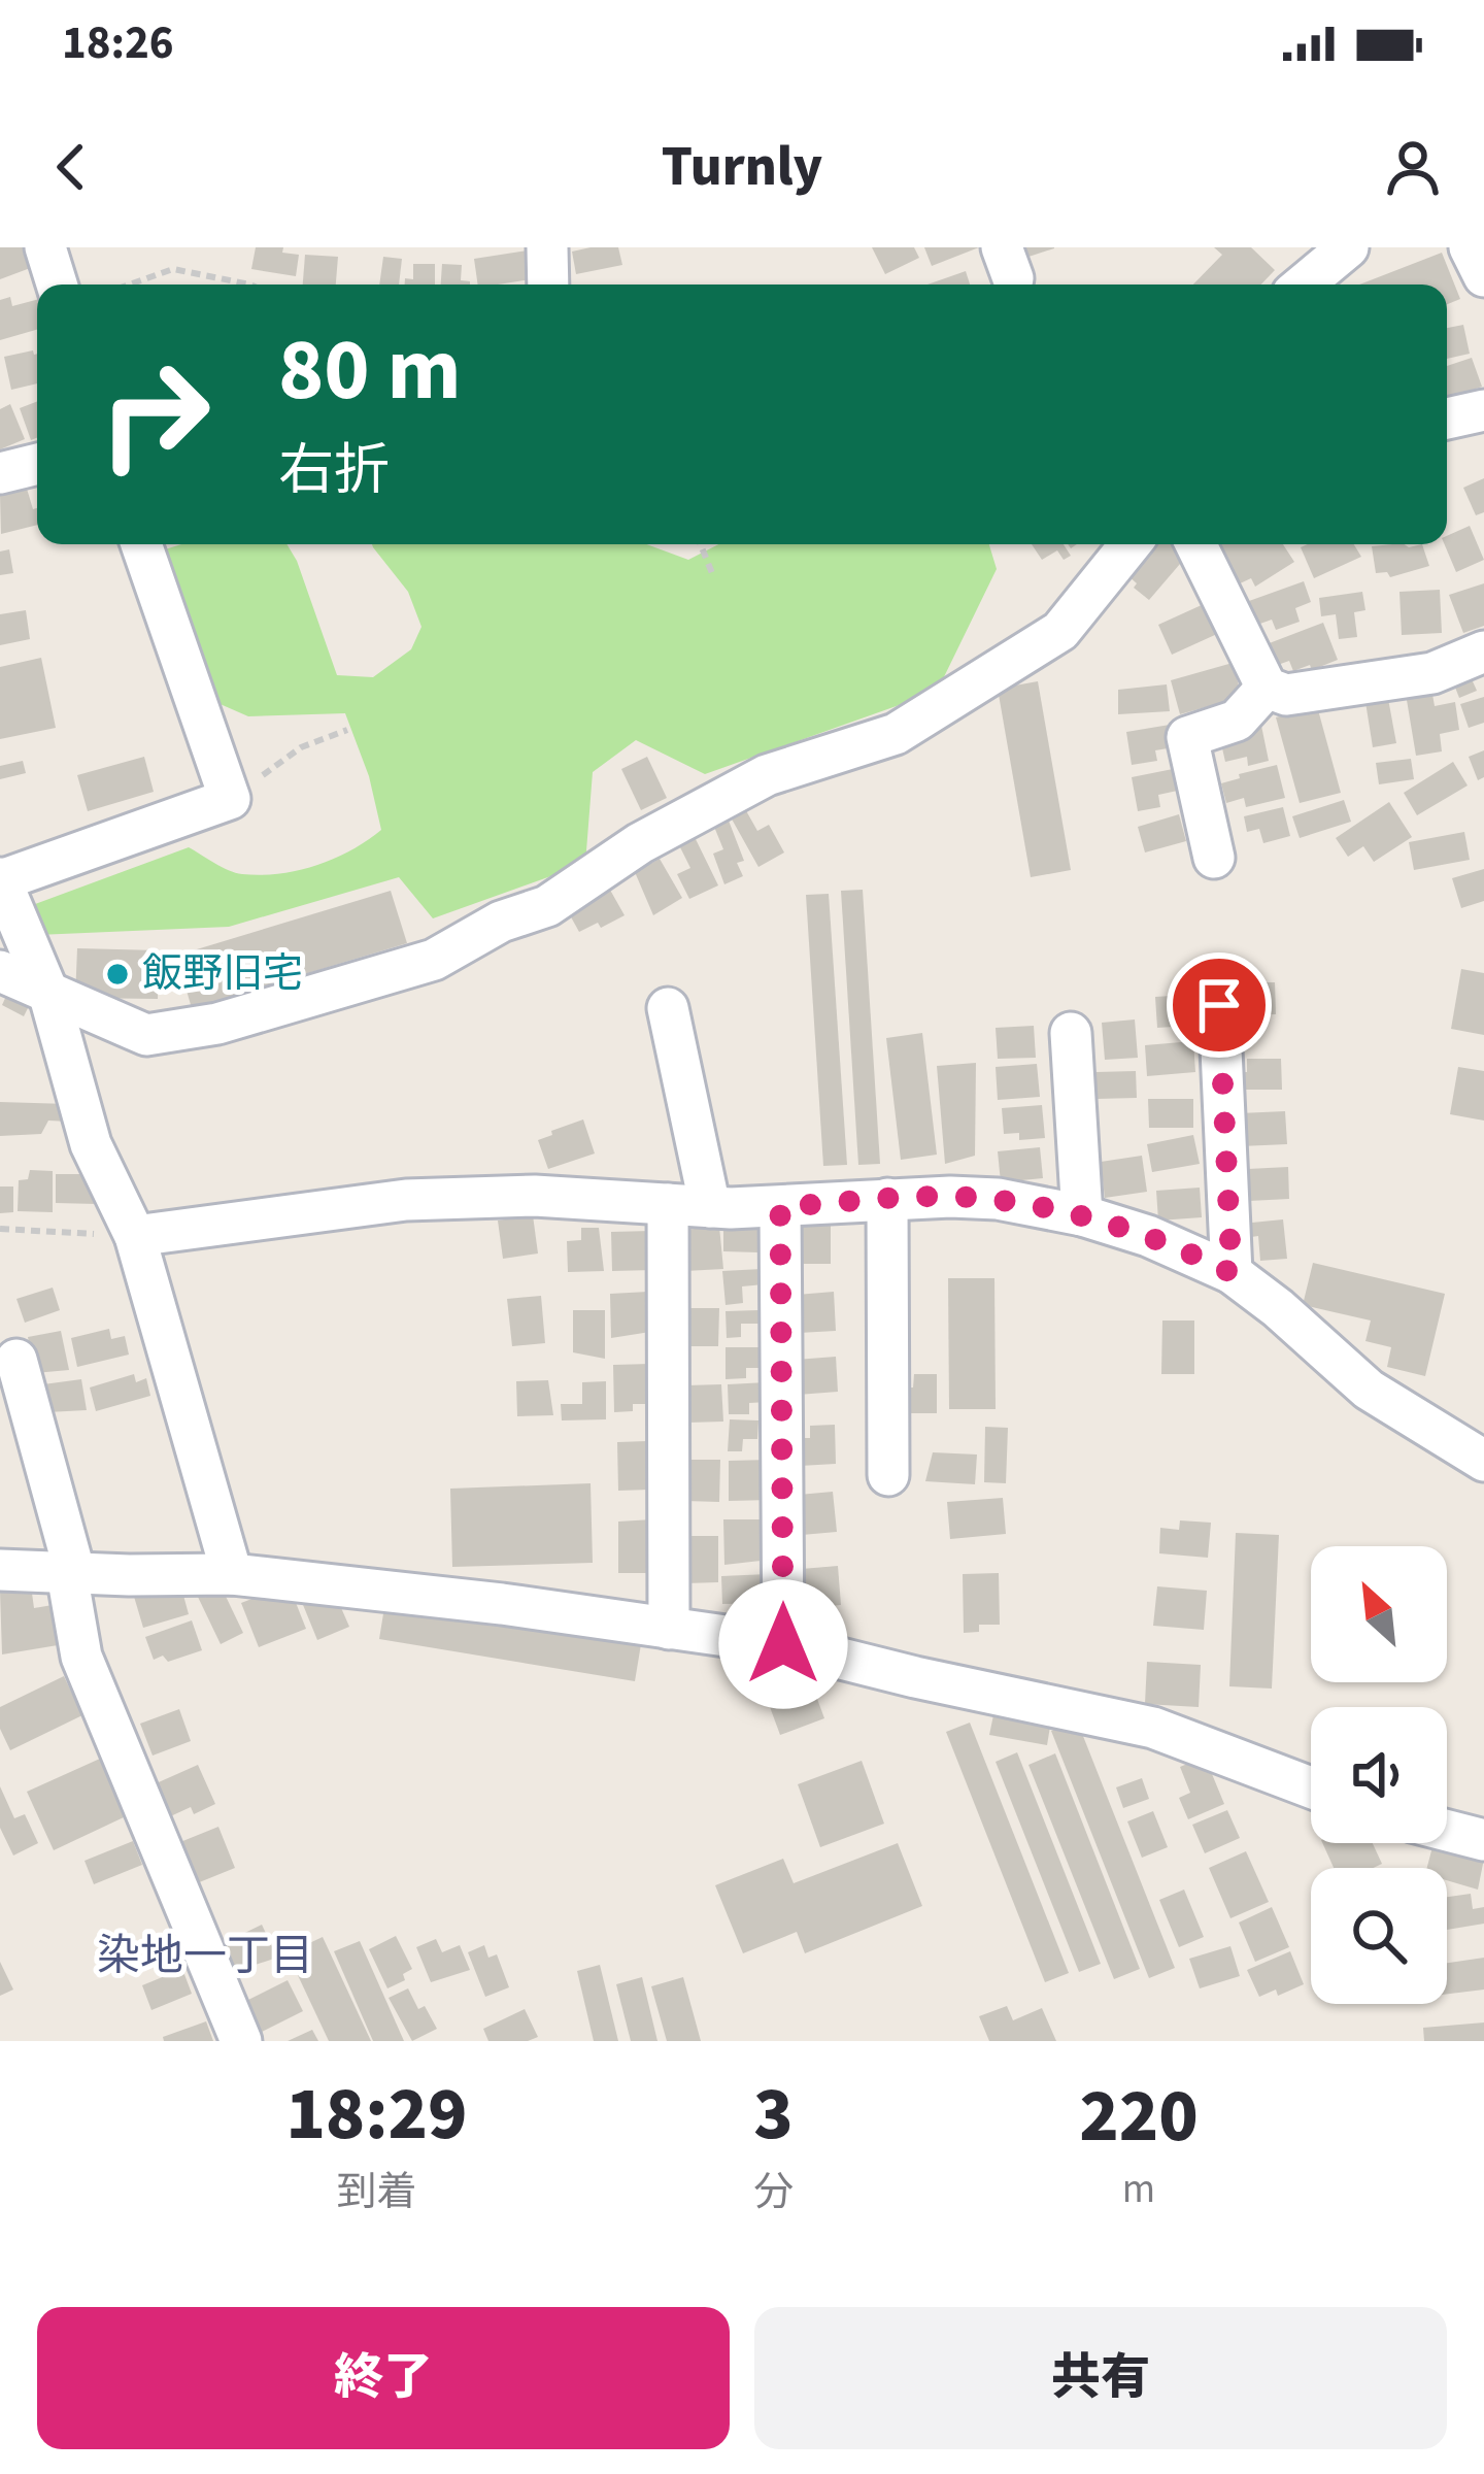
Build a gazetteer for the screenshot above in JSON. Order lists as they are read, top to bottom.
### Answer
{
  "districts": ["染地一丁目"],
  "places": ["飯野旧宅"],
  "north": "top left",
  "page": {
    "status": "18:26",
    "header": "Turnly",
    "turn": ["80 m", "右折"],
    "eta": [
      "18:29",
      "到着",
      "3",
      "分",
      "220",
      "m"
    ],
    "buttons": ["終了", "共有"]
  }
}
